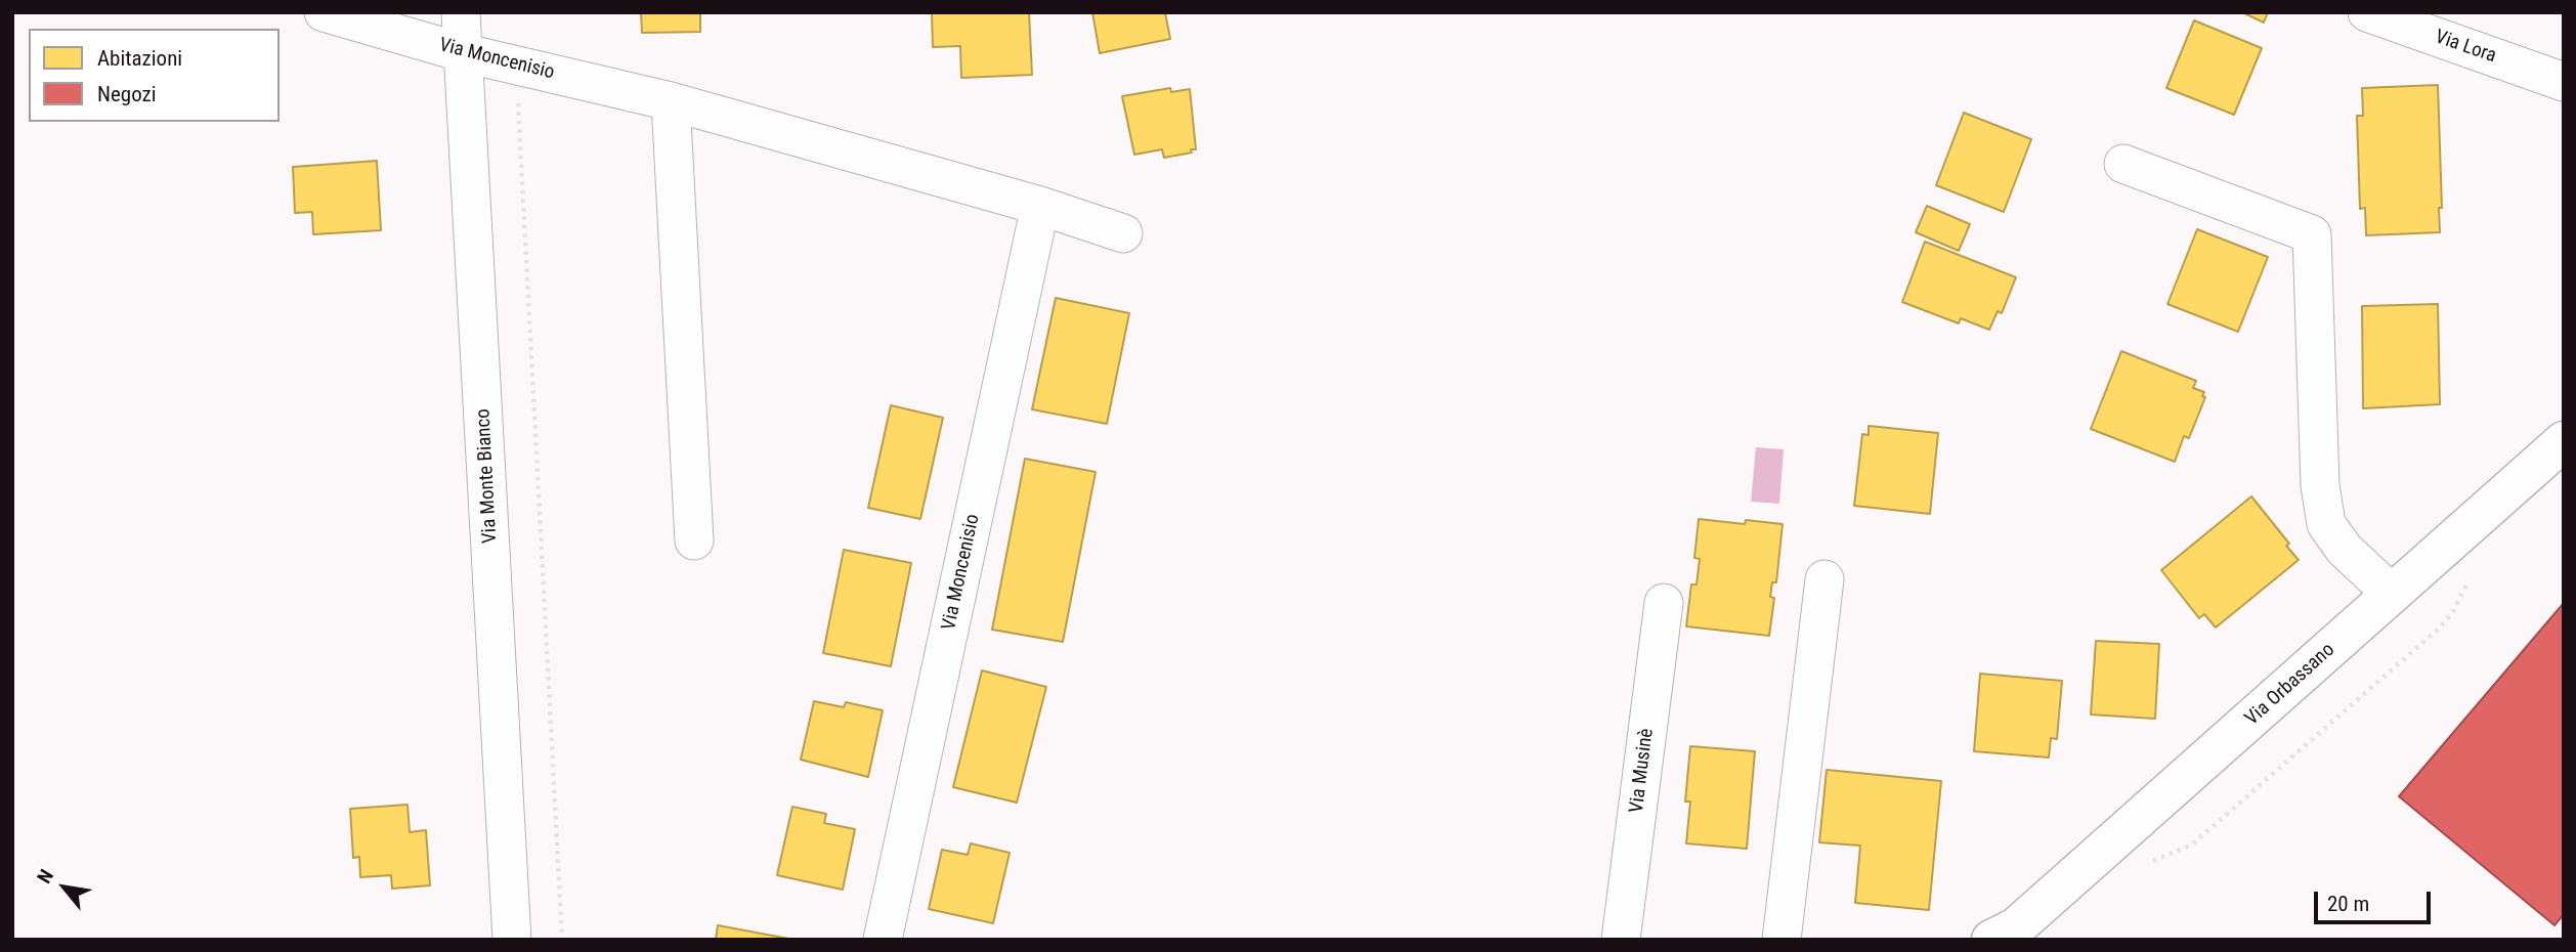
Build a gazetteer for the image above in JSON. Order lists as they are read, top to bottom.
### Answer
{
  "streets": {
    "main road": ["Via Orbassano"],
    "street": [
      "Via Lora",
      "Via Moncenisio",
      "Via Monte Bianco",
      "Via Musinè"
    ]
  },
  "crossings": [
    ["Via Moncenisio", "Via Monte Bianco"]
  ],
  "legend": ["Abitazioni", "Negozi"],
  "scale_bar": "20 m",
  "north": "top left"
}
